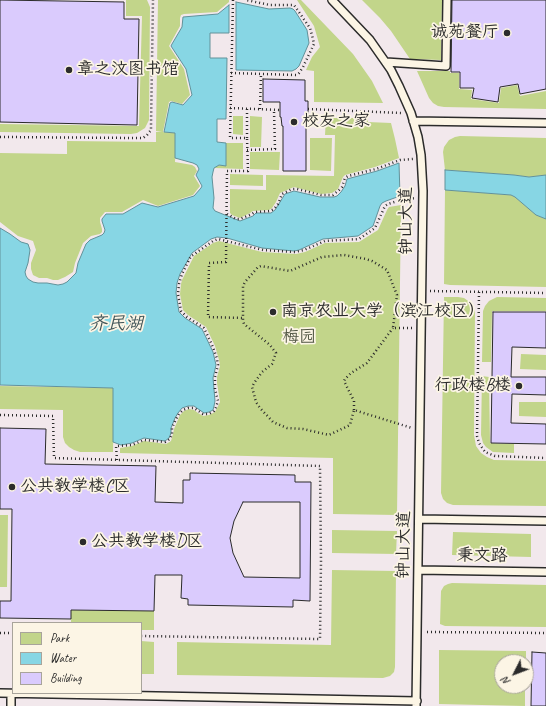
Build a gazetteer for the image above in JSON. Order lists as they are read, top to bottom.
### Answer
{
  "streets": {
    "lane": ["钟山大道", "秉文路"]
  },
  "crossings": [
    ["钟山大道", "秉文路"]
  ],
  "water": ["齐民湖"],
  "parks": ["梅园"],
  "places": [
    "诚苑餐厅",
    "章之汶图书馆",
    "校友之家",
    "南京农业大学（滨江校区）",
    "行政楼B楼",
    "公共教学楼C区",
    "公共教学楼D区"
  ],
  "legend": ["Park", "Water", "Building"],
  "north": "bottom left"
}
